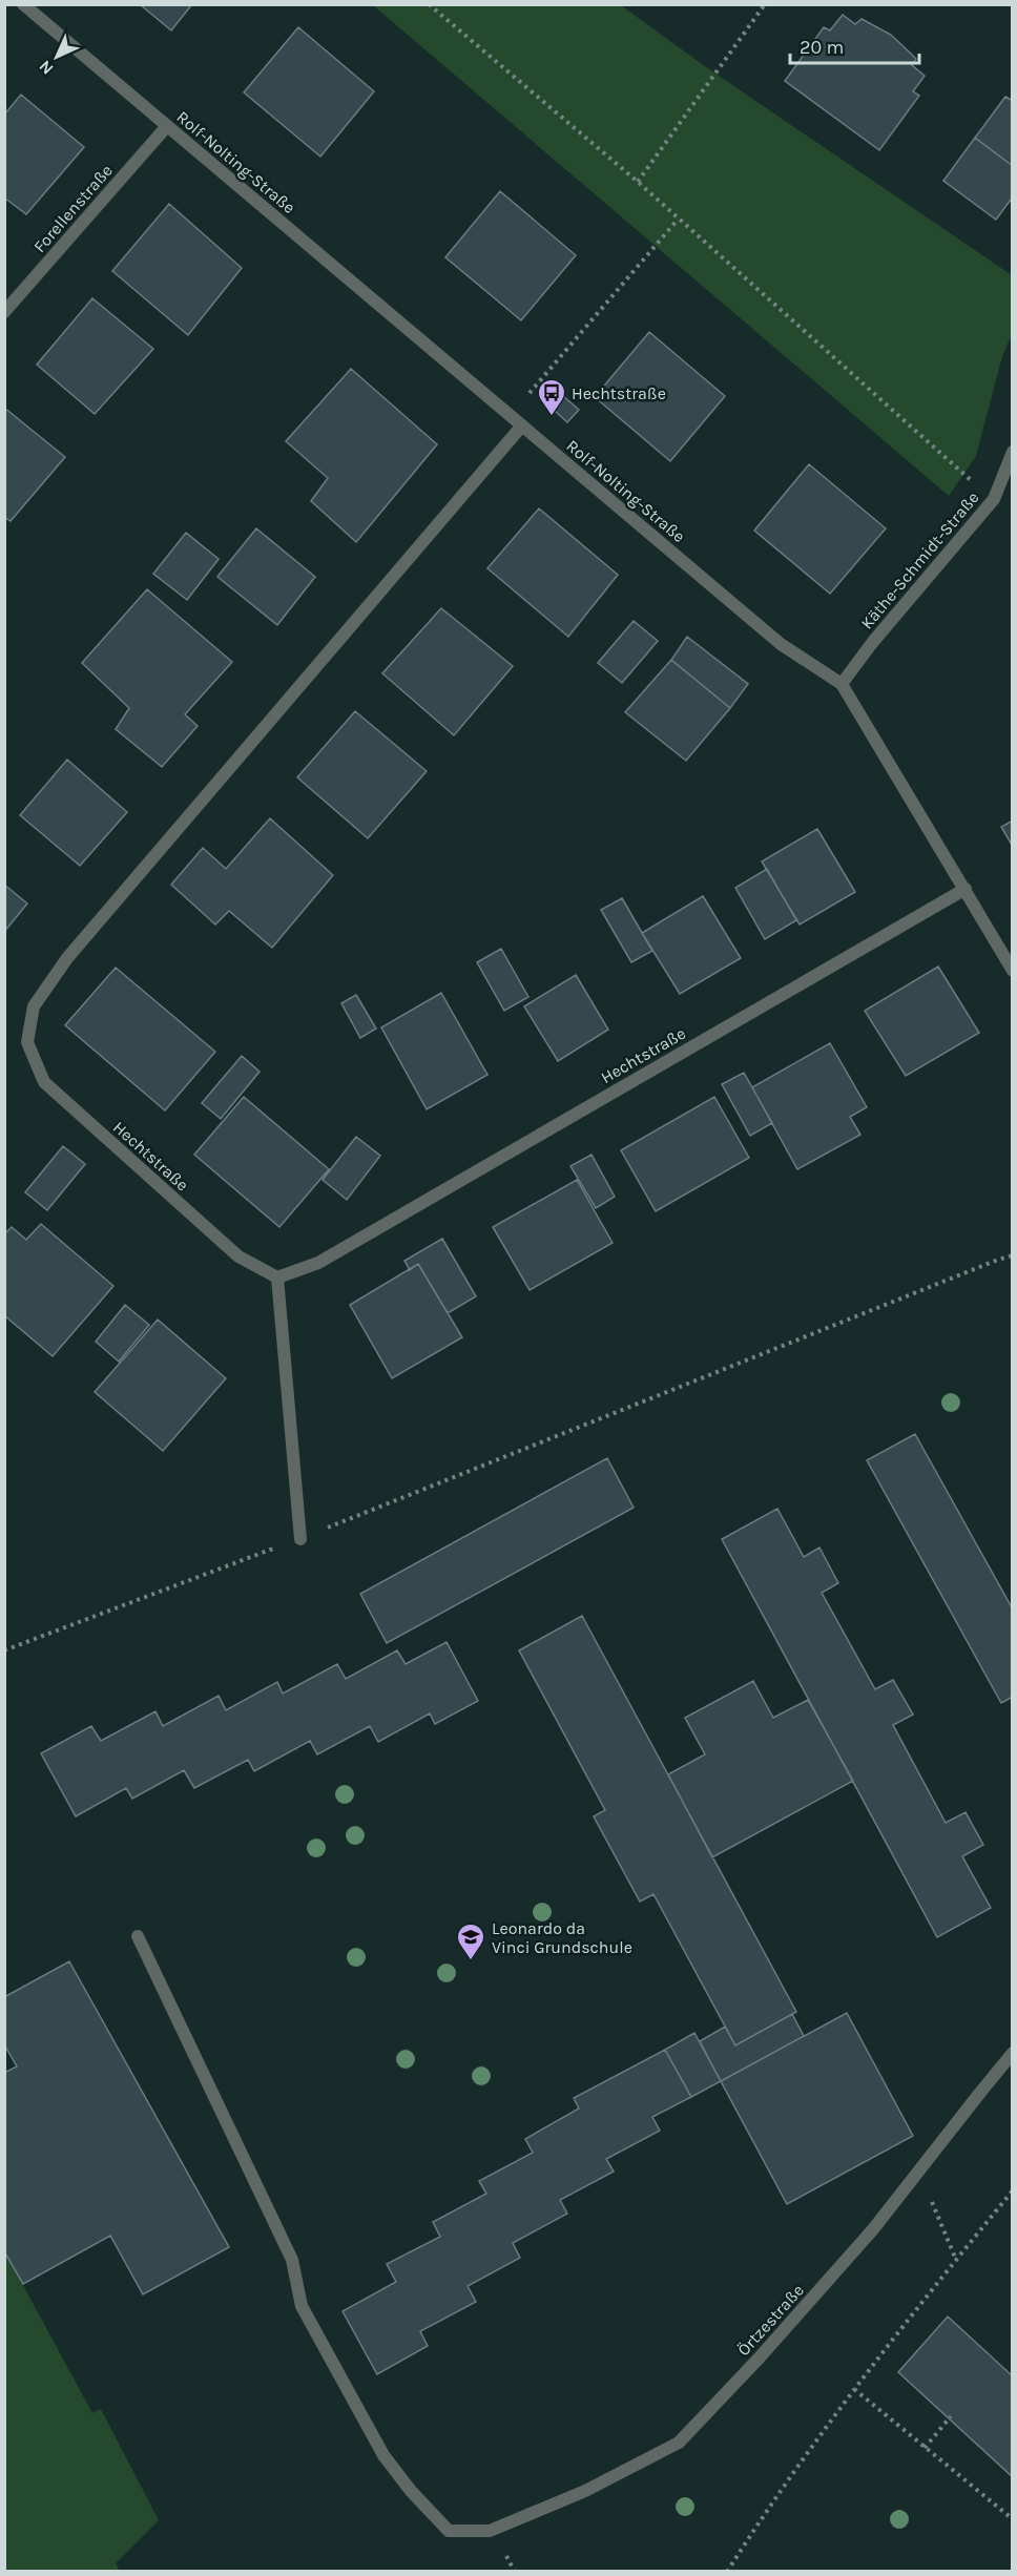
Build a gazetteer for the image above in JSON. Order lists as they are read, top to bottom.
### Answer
{
  "streets": {
    "street": [
      "Rolf-Nolting-Straße",
      "Forellenstraße",
      "Käthe-Schmidt-Straße",
      "Hechtstraße",
      "Örtzestraße"
    ]
  },
  "crossings": [
    ["Rolf-Nolting-Straße", "Forellenstraße"],
    ["Rolf-Nolting-Straße", "Käthe-Schmidt-Straße"],
    ["Rolf-Nolting-Straße", "Hechtstraße"]
  ],
  "places": {
    "bus stop": ["Hechtstraße"],
    "school or university": ["Leonardo da Vinci Grundschule"]
  },
  "scale_bar": "20 m",
  "north": "bottom left"
}
